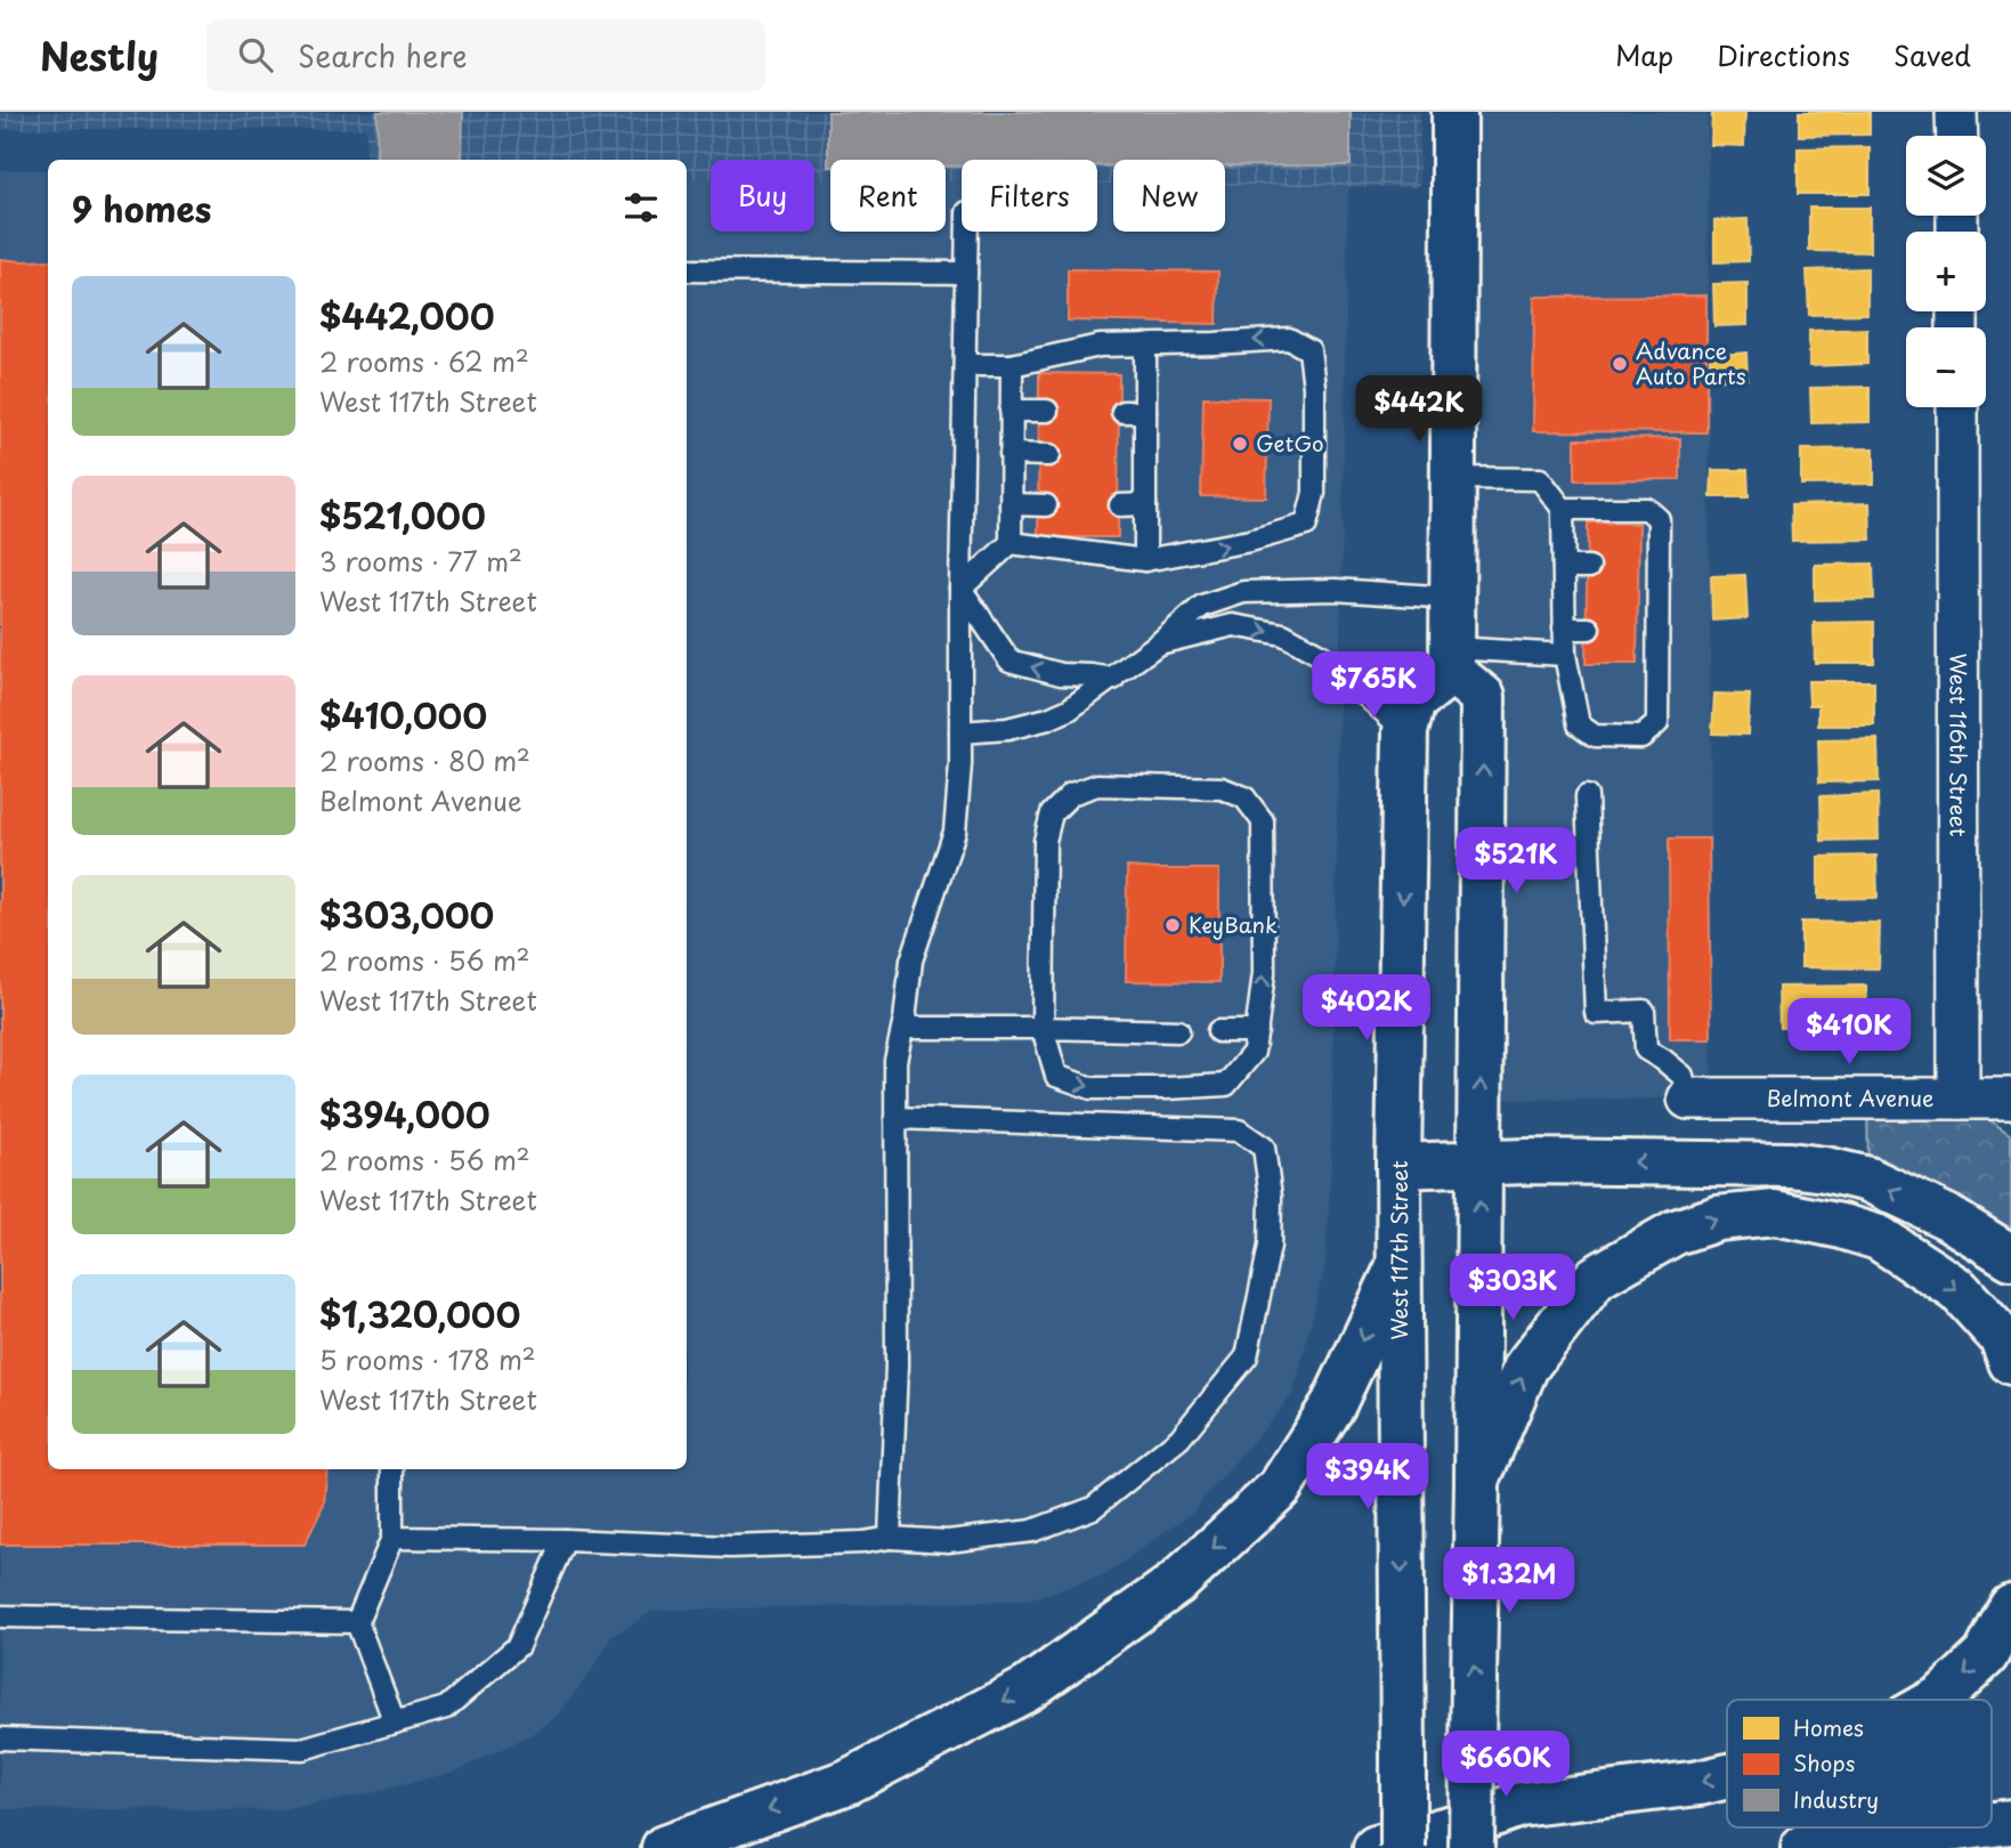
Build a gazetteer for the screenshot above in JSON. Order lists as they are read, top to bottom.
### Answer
{
  "streets": {
    "main road": ["West 117th Street"],
    "street": ["West 116th Street", "Belmont Avenue"]
  },
  "crossings": [
    ["West 116th Street", "Belmont Avenue"]
  ],
  "places": ["Advance Auto Parts", "GetGo", "KeyBank"],
  "legend": ["Homes", "Shops", "Industry"],
  "page": {
    "header": "Nestly",
    "search": "Search here",
    "nav": ["Map", "Directions", "Saved"],
    "map_buttons": ["+", "−"],
    "chip": [
      "Buy",
      "Rent",
      "Filters",
      "New"
    ],
    "heading": "9 homes",
    "list": [
      {
        "name": "$442,000",
        "note": "2 rooms · 62 m² · West 117th Street"
      },
      {
        "name": "$521,000",
        "note": "3 rooms · 77 m² · West 117th Street"
      },
      {
        "name": "$410,000",
        "note": "2 rooms · 80 m² · Belmont Avenue"
      },
      {
        "name": "$303,000",
        "note": "2 rooms · 56 m² · West 117th Street"
      },
      {
        "name": "$394,000",
        "note": "2 rooms · 56 m² · West 117th Street"
      },
      {
        "name": "$1,320,000",
        "note": "5 rooms · 178 m² · West 117th Street"
      }
    ],
    "price": [
      "$442K",
      "$765K",
      "$521K",
      "$402K",
      "$410K",
      "$303K",
      "$394K",
      "$1.32M",
      "$660K"
    ]
  }
}
